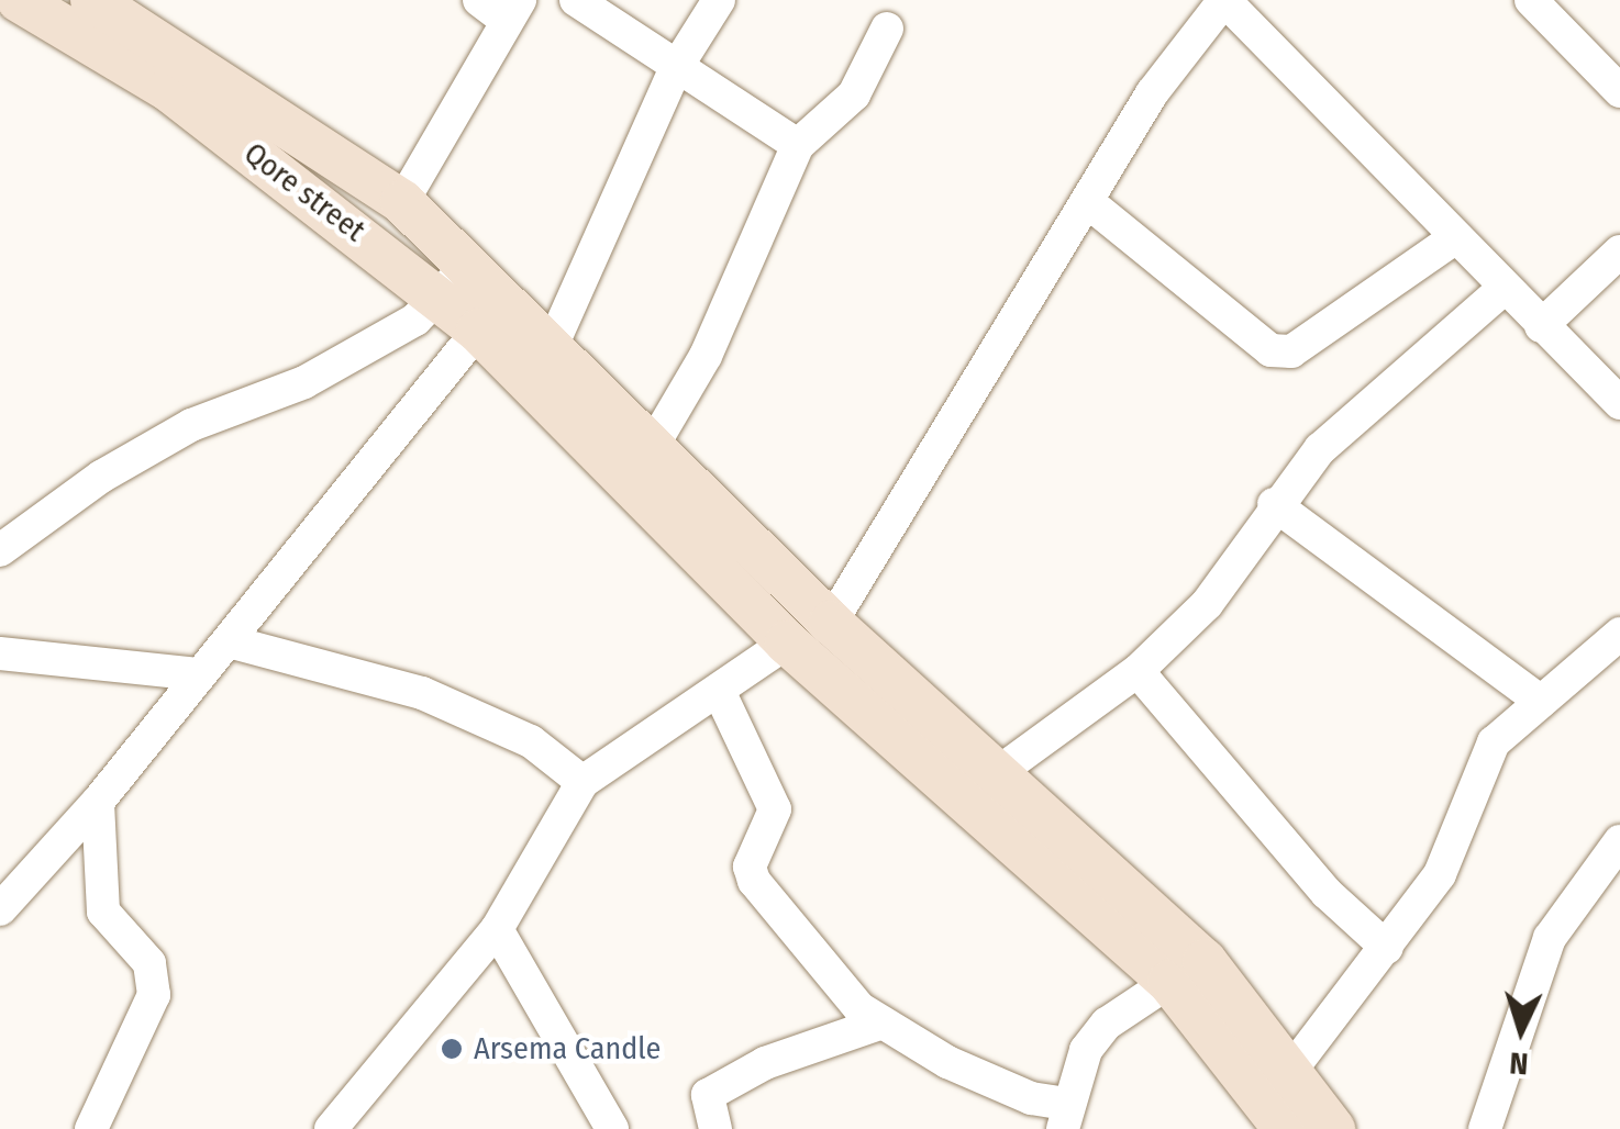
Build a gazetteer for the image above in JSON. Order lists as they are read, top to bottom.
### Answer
{
  "streets": {
    "street": ["Qore street"]
  },
  "places": ["Arsema Candle"],
  "north": "bottom"
}
